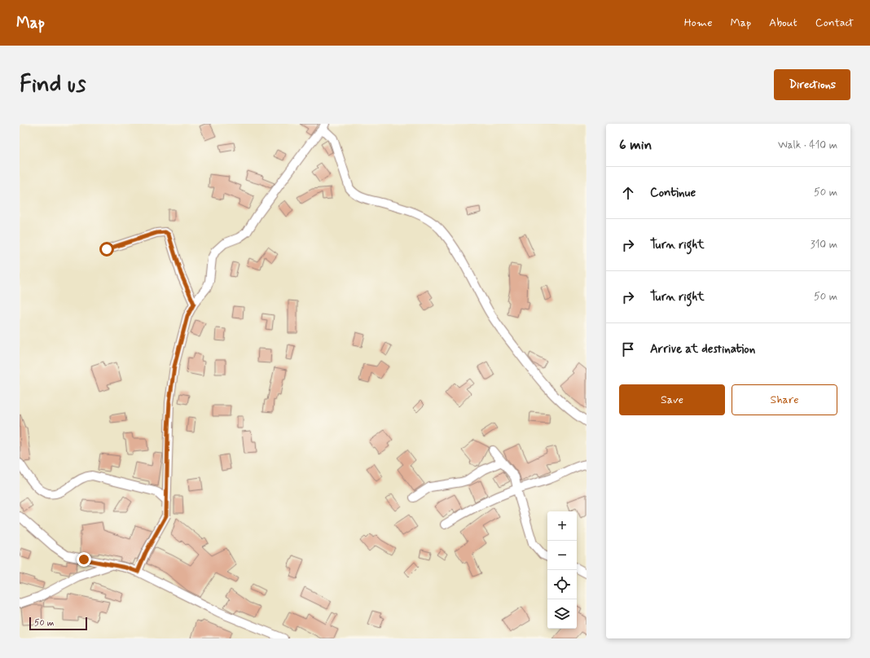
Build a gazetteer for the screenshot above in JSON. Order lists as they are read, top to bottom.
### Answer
{
  "scale_bar": "50 m",
  "page": {
    "header": "Map",
    "nav": [
      "Home",
      "Map",
      "About",
      "Contact"
    ],
    "buttons": [
      "Directions",
      ["Save", "Share"]
    ],
    "title": "Find us",
    "heading": ["6 min", "Walk · 410 m"],
    "list": [
      ["Continue", "50 m"],
      ["Turn right", "310 m"],
      ["Turn right", "50 m"],
      "Arrive at destination"
    ],
    "map_buttons": ["+", "−"],
    "scale": "50 m"
  }
}
